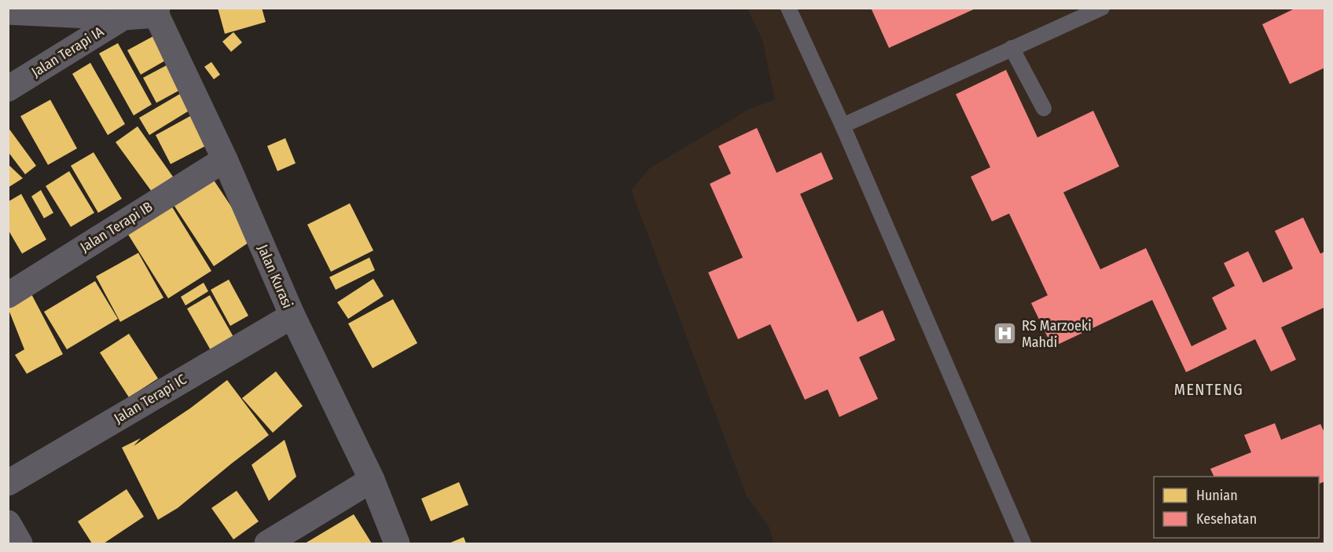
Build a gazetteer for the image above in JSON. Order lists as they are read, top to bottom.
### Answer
{
  "streets": {
    "street": [
      "Jalan Terapi IA",
      "Jalan Terapi IB",
      "Jalan Kurasi",
      "Jalan Terapi IC"
    ]
  },
  "crossings": [
    ["Jalan Terapi IA", "Jalan Kurasi"],
    ["Jalan Terapi IB", "Jalan Kurasi"],
    ["Jalan Kurasi", "Jalan Terapi IC"]
  ],
  "districts": ["MENTENG"],
  "places": {
    "hospital": ["RS Marzoeki Mahdi"]
  },
  "legend": ["Hunian", "Kesehatan"]
}
